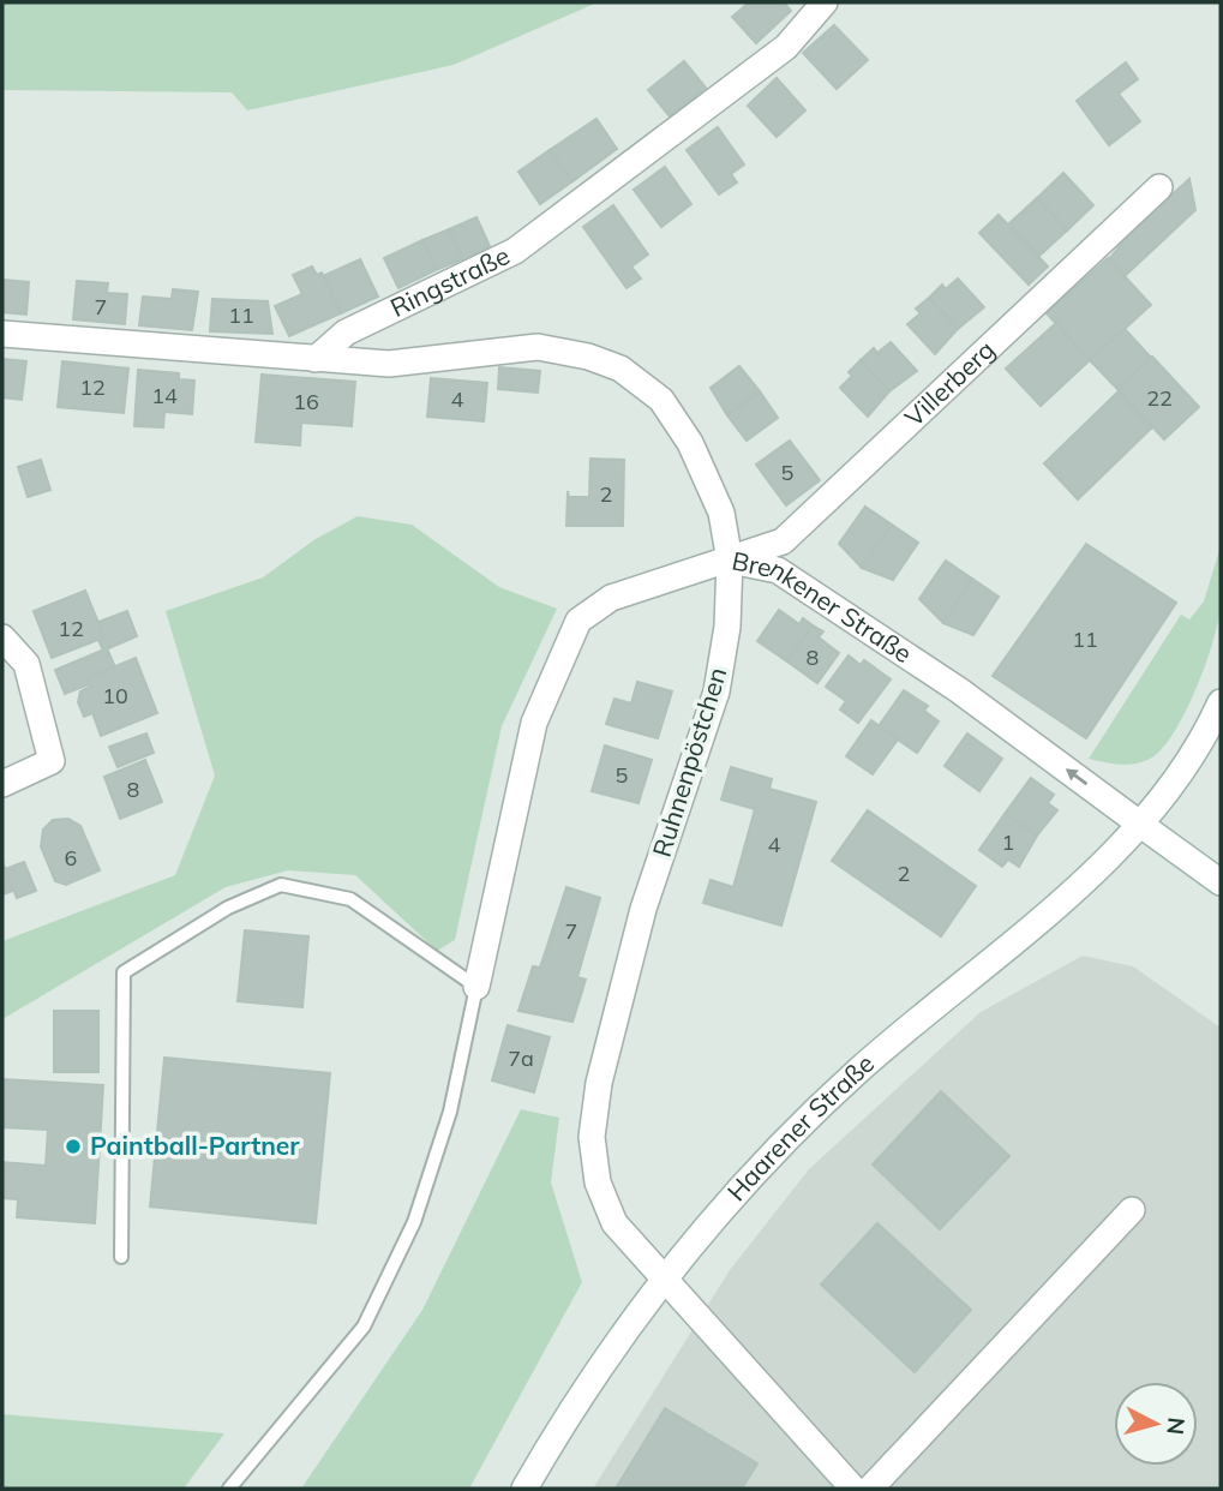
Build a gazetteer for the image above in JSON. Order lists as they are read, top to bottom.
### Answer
{
  "streets": {
    "street": [
      "Ringstraße",
      "Villerberg",
      "Brenkener Straße",
      "Ruhnenpöstchen",
      "Haarener Straße"
    ]
  },
  "crossings": [
    ["Ringstraße", "Brenkener Straße"],
    ["Villerberg", "Brenkener Straße"],
    ["Villerberg", "Ruhnenpöstchen"],
    ["Brenkener Straße", "Ruhnenpöstchen"],
    ["Brenkener Straße", "Haarener Straße"],
    ["Ruhnenpöstchen", "Haarener Straße"]
  ],
  "one_way": ["Brenkener Straße"],
  "places": ["Paintball-Partner"],
  "house_numbers": [
    "7",
    "11",
    "12",
    "14",
    "22",
    "4",
    "16",
    "5",
    "2",
    "12",
    "11",
    "8",
    "10",
    "5",
    "8",
    "1",
    "4",
    "6",
    "2",
    "7",
    "7a"
  ],
  "north": "right"
}
